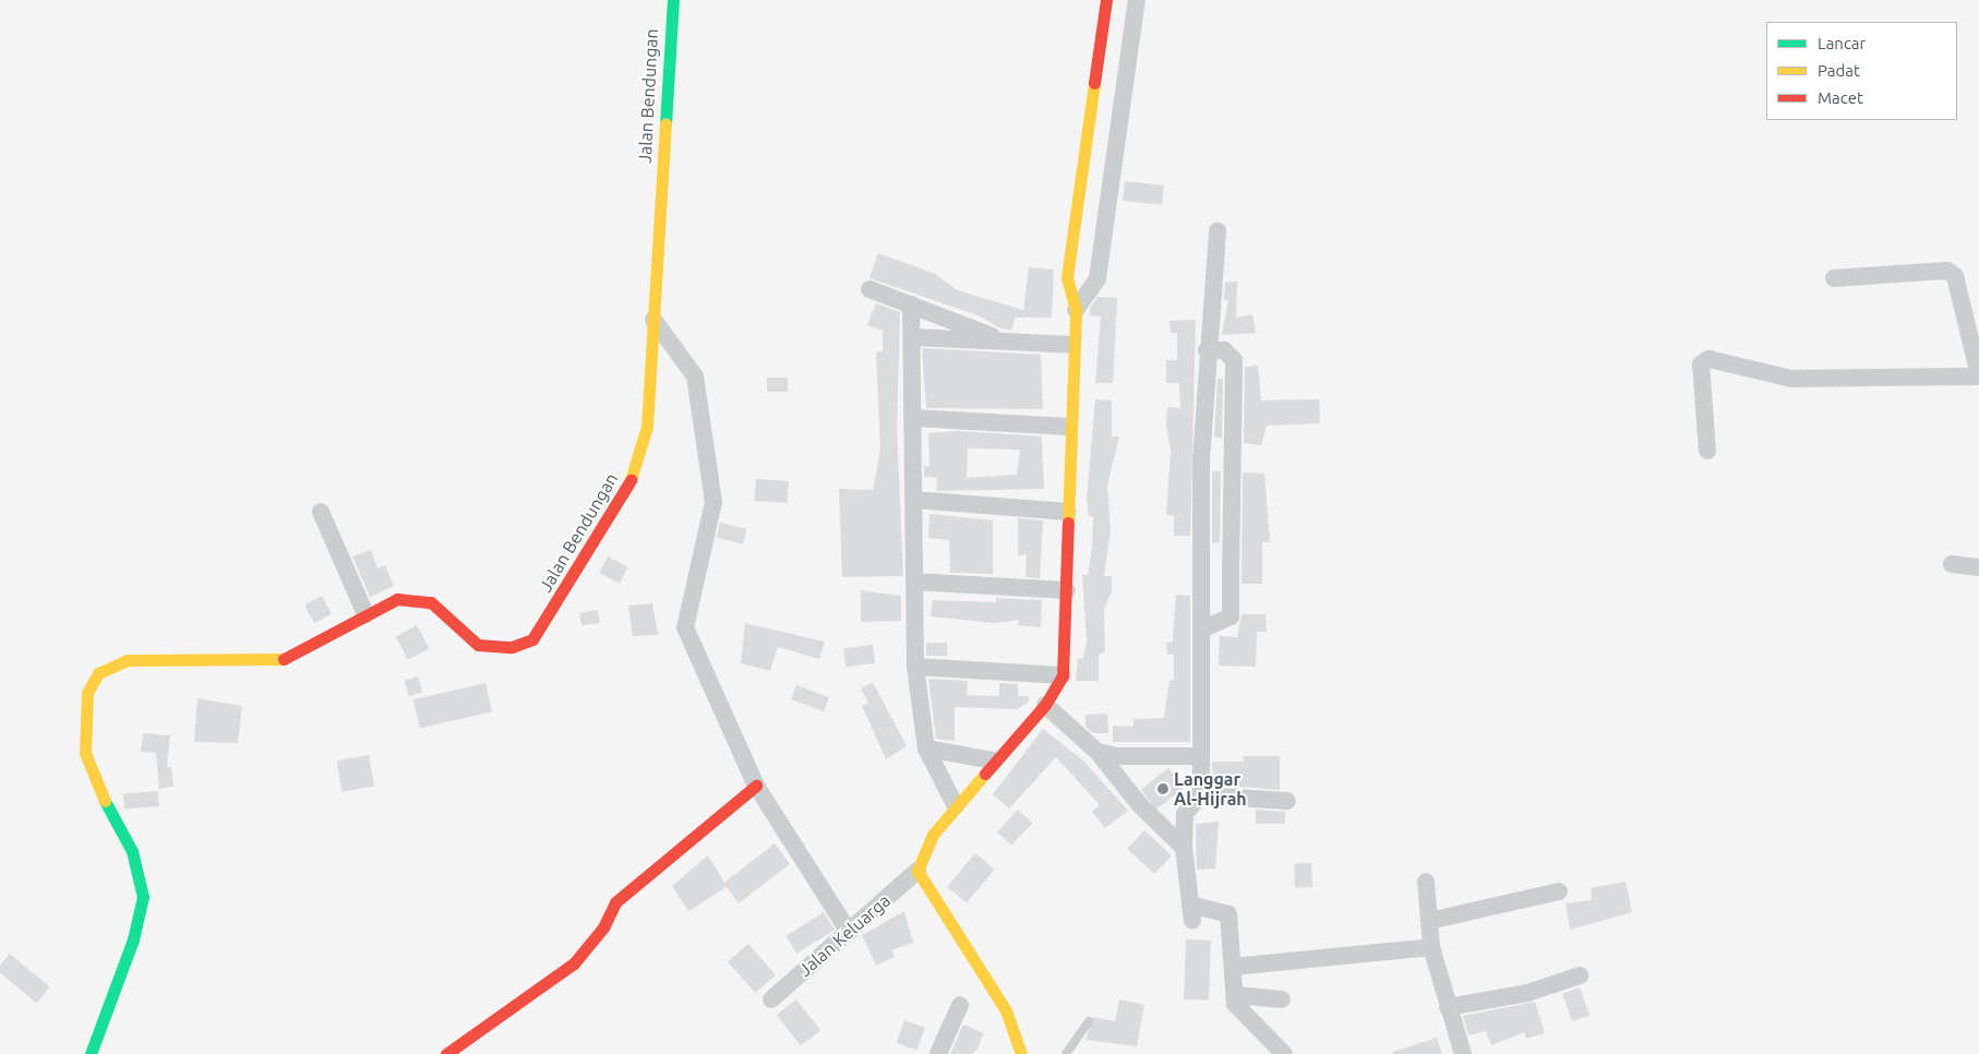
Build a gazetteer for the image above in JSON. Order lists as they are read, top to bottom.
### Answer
{
  "streets": {
    "street": ["Jalan Bendungan", "Jalan Keluarga"]
  },
  "places": ["Langgar Al-Hijrah"],
  "legend": ["Lancar", "Padat", "Macet"]
}
